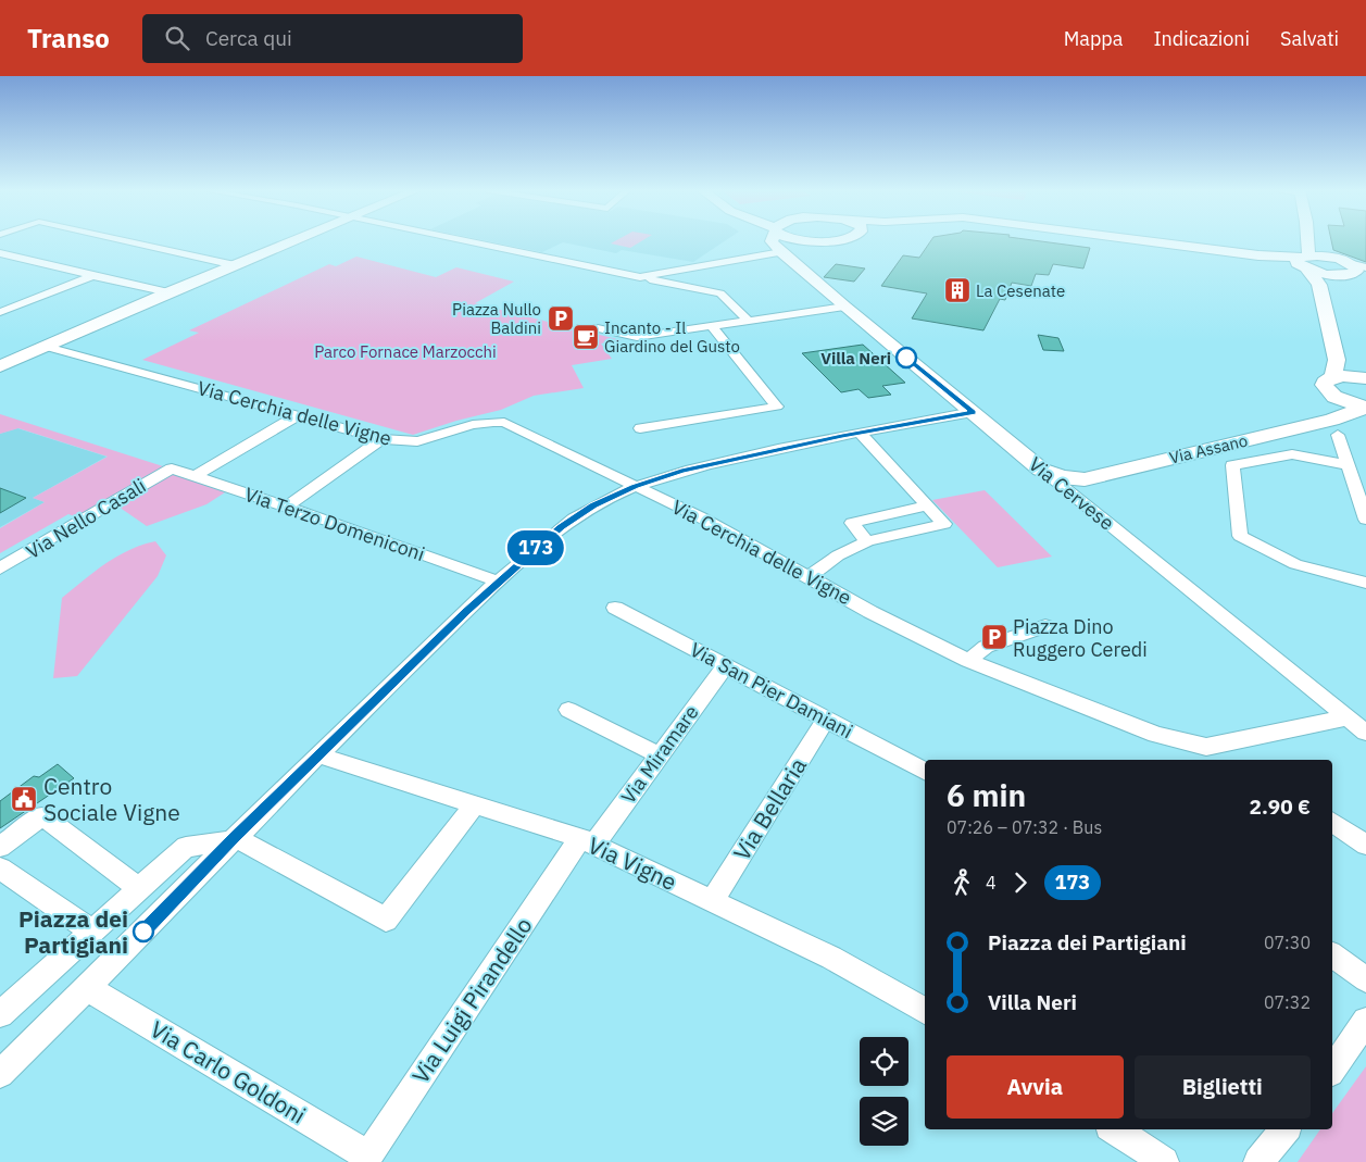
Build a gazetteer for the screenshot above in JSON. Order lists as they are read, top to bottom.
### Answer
{
  "streets": {
    "main road": ["Via Assano", "Via Cervese"],
    "street": [
      "Via Cerchia delle Vigne",
      "Via Nello Casali",
      "Via Terzo Domeniconi",
      "Via San Pier Damiani",
      "Via Miramare",
      "Via Bellaria",
      "Via Vigne",
      "Via Luigi Pirandello",
      "Via Carlo Goldoni"
    ]
  },
  "crossings": [
    ["Via Cerchia delle Vigne", "Via Cervese"],
    ["Via Assano", "Via Cervese"],
    ["Via Nello Casali", "Via Terzo Domeniconi"],
    ["Via San Pier Damiani", "Via Miramare"],
    ["Via San Pier Damiani", "Via Bellaria"],
    ["Via Miramare", "Via Vigne"],
    ["Via Miramare", "Via Luigi Pirandello"],
    ["Via Bellaria", "Via Vigne"],
    ["Via Vigne", "Via Luigi Pirandello"],
    ["Via Luigi Pirandello", "Via Carlo Goldoni"]
  ],
  "parks": ["Parco Fornace Marzocchi"],
  "places": {
    "building": ["La Cesenate"],
    "parking": ["Piazza Nullo Baldini", "Piazza Dino Ruggero Ceredi"],
    "cafe": ["Incanto - Il Giardino del Gusto"],
    "other": ["Villa Neri", "Piazza dei Partigiani"],
    "public building": ["Centro Sociale Vigne"]
  },
  "lines": ["bus line 173"],
  "page": {
    "header": "Transo",
    "search": "Cerca qui",
    "nav": ["Mappa", "Indicazioni", "Salvati"],
    "on_map": "173",
    "heading": ["6 min", "07:26 – 07:32 · Bus", "2.90 €"],
    "legs": ["4", "173"],
    "list": [
      {
        "name": "Piazza dei Partigiani",
        "value": "07:30"
      },
      {
        "name": "Villa Neri",
        "value": "07:32"
      }
    ],
    "buttons": ["Avvia", "Biglietti"]
  }
}
